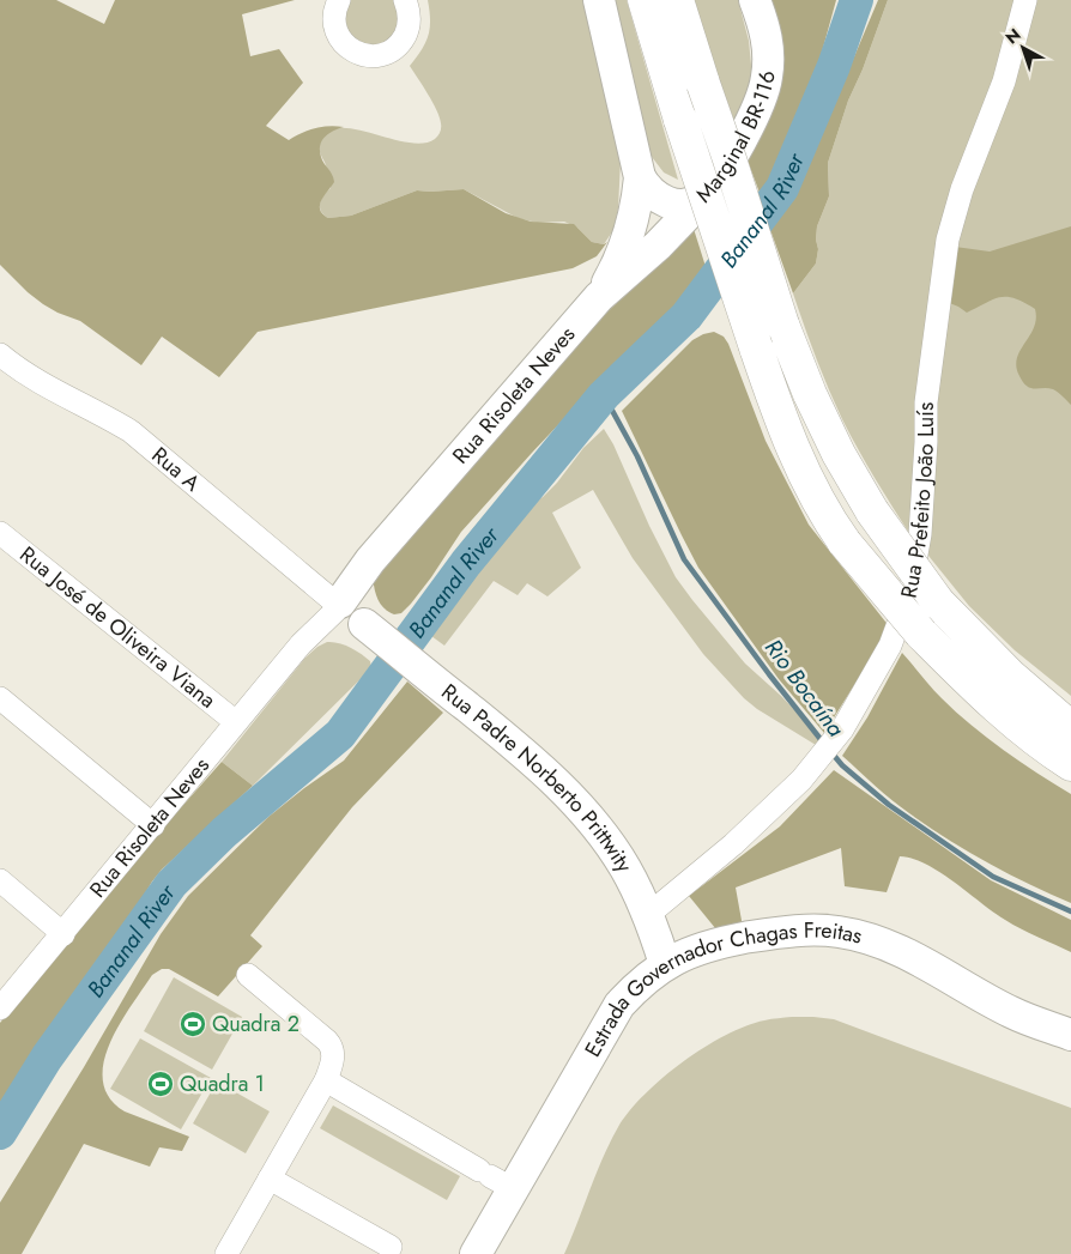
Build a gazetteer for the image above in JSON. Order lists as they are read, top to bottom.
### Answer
{
  "streets": {
    "main road": [
      "Marginal BR-116",
      "Rua Risoleta Neves",
      "Rua Padre Norberto Prittwity",
      "Estrada Governador Chagas Freitas"
    ],
    "street": ["Rua A", "Rua Prefeito João Luís", "Rua José de Oliveira Viana"]
  },
  "crossings": [
    ["Marginal BR-116", "Rua Risoleta Neves"],
    ["Rua Risoleta Neves", "Rua A"],
    ["Rua Risoleta Neves", "Rua José de Oliveira Viana"],
    ["Rua Risoleta Neves", "Rua Padre Norberto Prittwity"],
    ["Rua A", "Rua Padre Norberto Prittwity"],
    ["Rua Prefeito João Luís", "Rua Padre Norberto Prittwity"],
    ["Rua Padre Norberto Prittwity", "Estrada Governador Chagas Freitas"]
  ],
  "water": ["Bananal River", "Rio Bocaína"],
  "places": {
    "sports": ["Quadra 2", "Quadra 1"]
  },
  "north": "top left"
}
